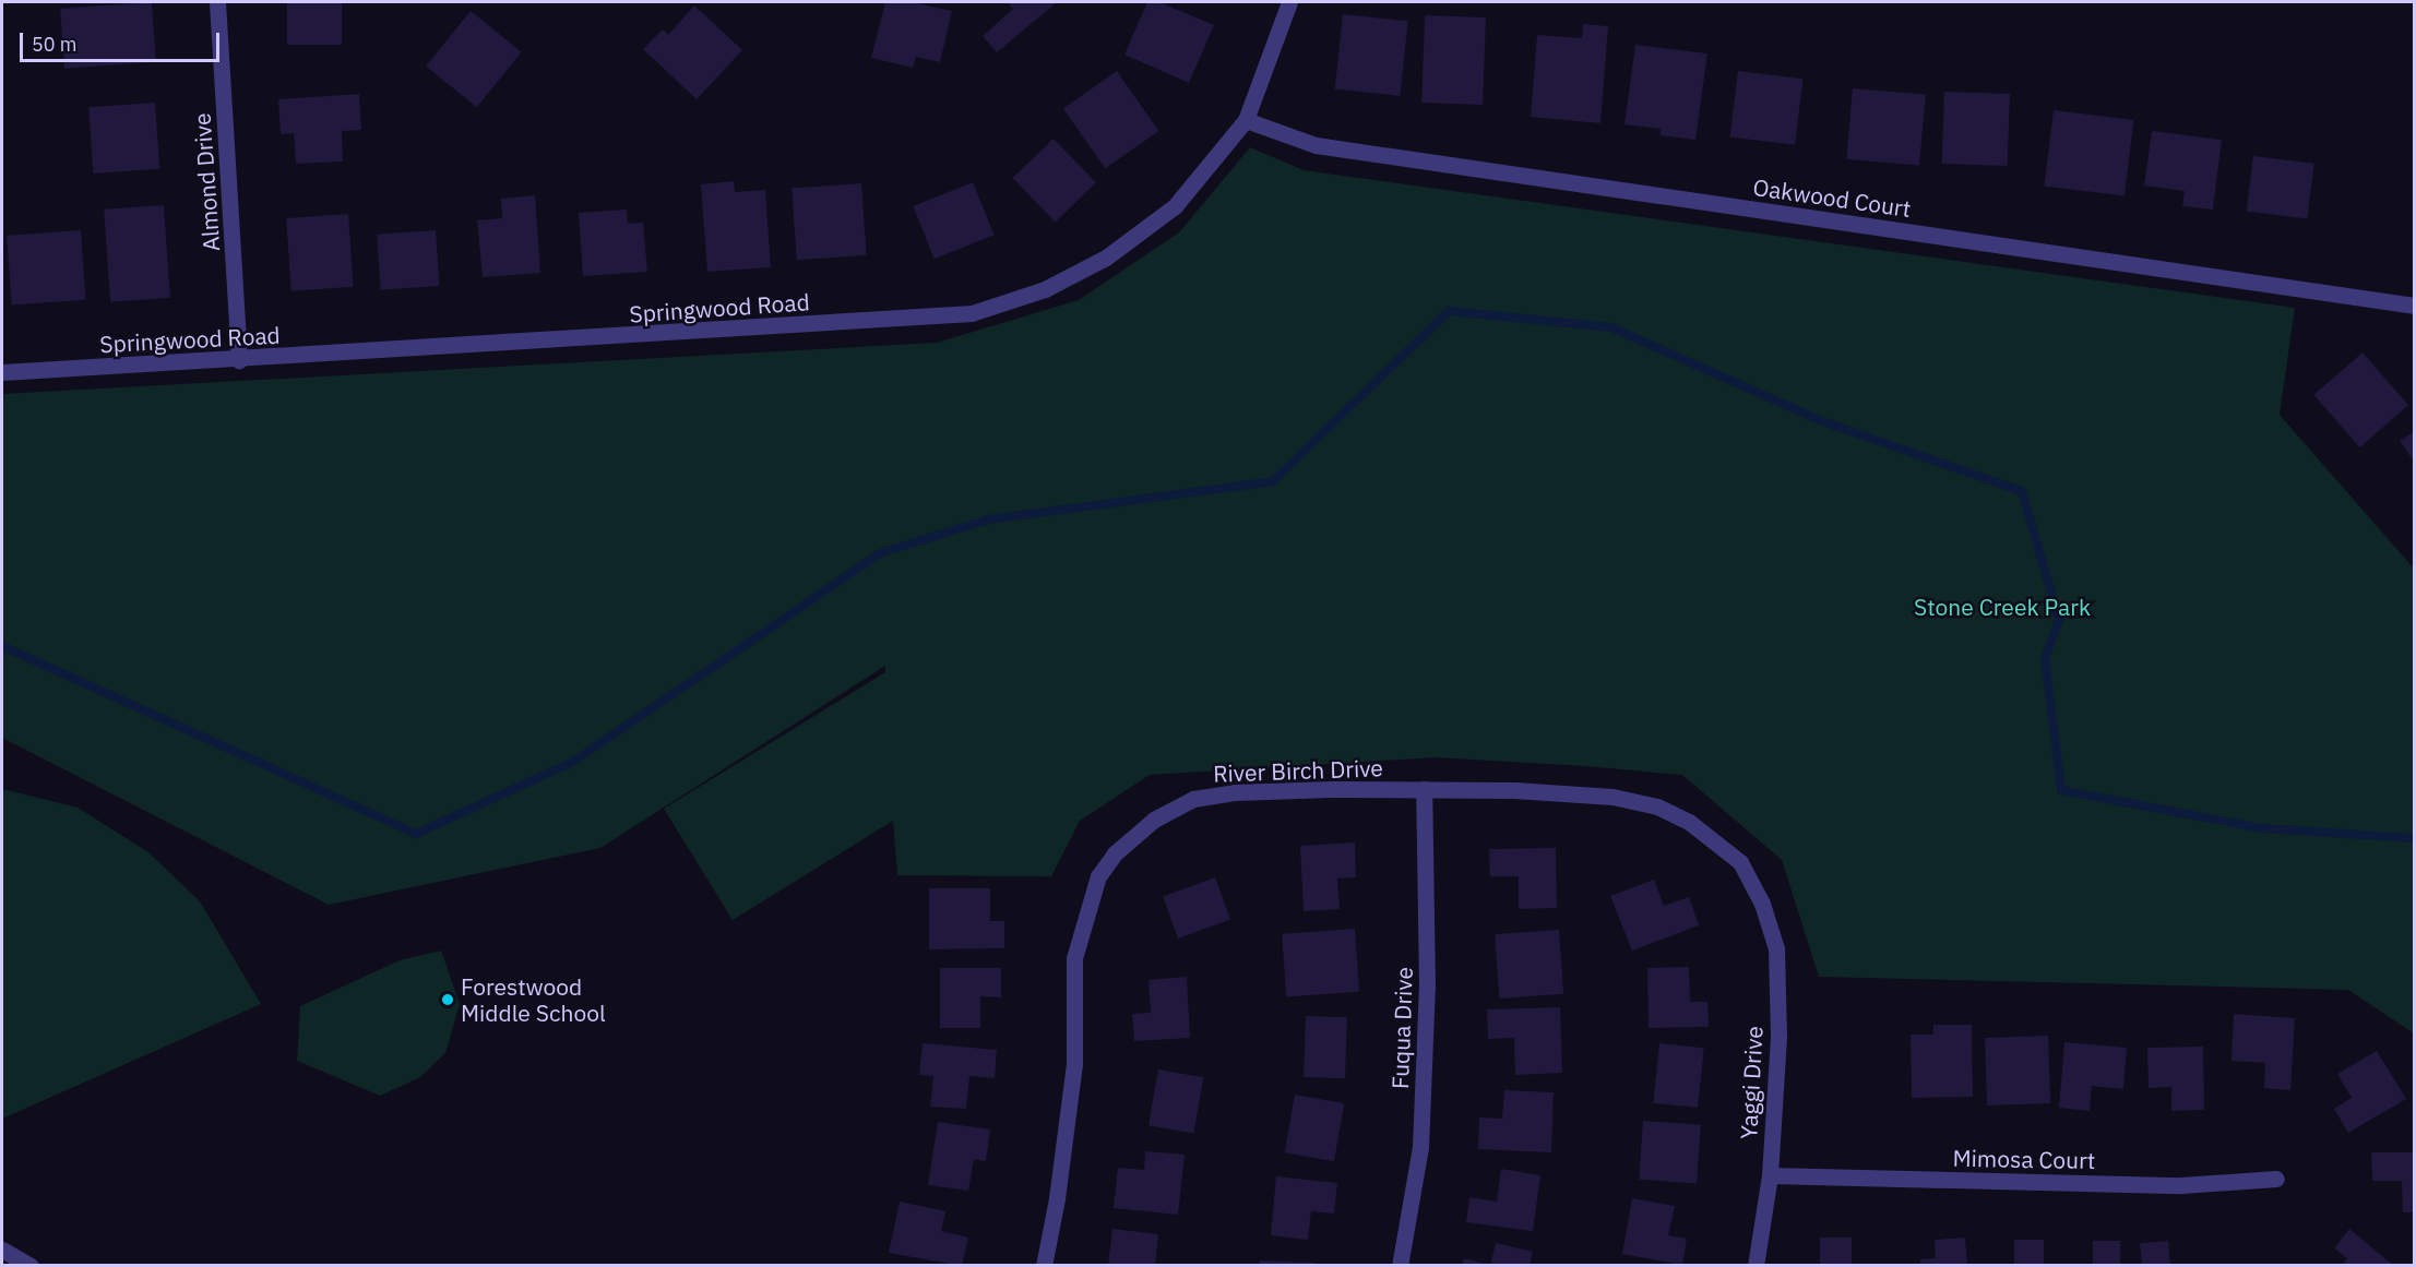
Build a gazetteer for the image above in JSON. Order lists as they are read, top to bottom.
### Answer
{
  "streets": {
    "street": [
      "Almond Drive",
      "Oakwood Court",
      "Springwood Road",
      "River Birch Drive",
      "Fuqua Drive",
      "Yaggi Drive",
      "Mimosa Court"
    ]
  },
  "crossings": [
    ["Almond Drive", "Springwood Road"],
    ["Oakwood Court", "Springwood Road"],
    ["River Birch Drive", "Fuqua Drive"],
    ["River Birch Drive", "Yaggi Drive"],
    ["Yaggi Drive", "Mimosa Court"]
  ],
  "parks": ["Stone Creek Park"],
  "places": ["Forestwood Middle School"],
  "scale_bar": "50 m"
}
